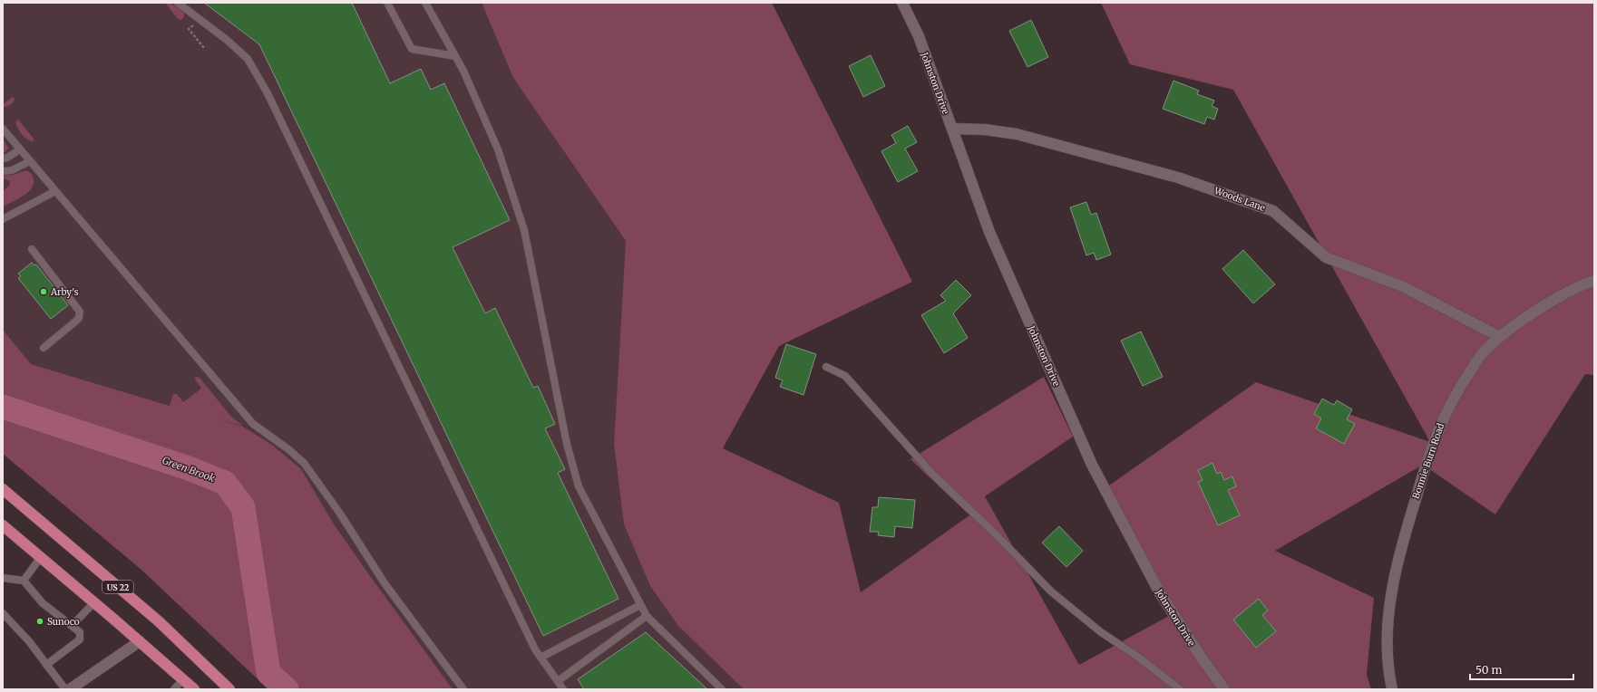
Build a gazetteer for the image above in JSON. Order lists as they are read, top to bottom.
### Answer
{
  "streets": {
    "highway": ["US 22"],
    "street": ["Johnston Drive", "Woods Lane", "Bonnie Burn Road"]
  },
  "crossings": [
    ["Johnston Drive", "Woods Lane"],
    ["Woods Lane", "Bonnie Burn Road"]
  ],
  "water": ["Green Brook"],
  "places": ["Arby's", "Sunoco"],
  "scale_bar": "50 m"
}
